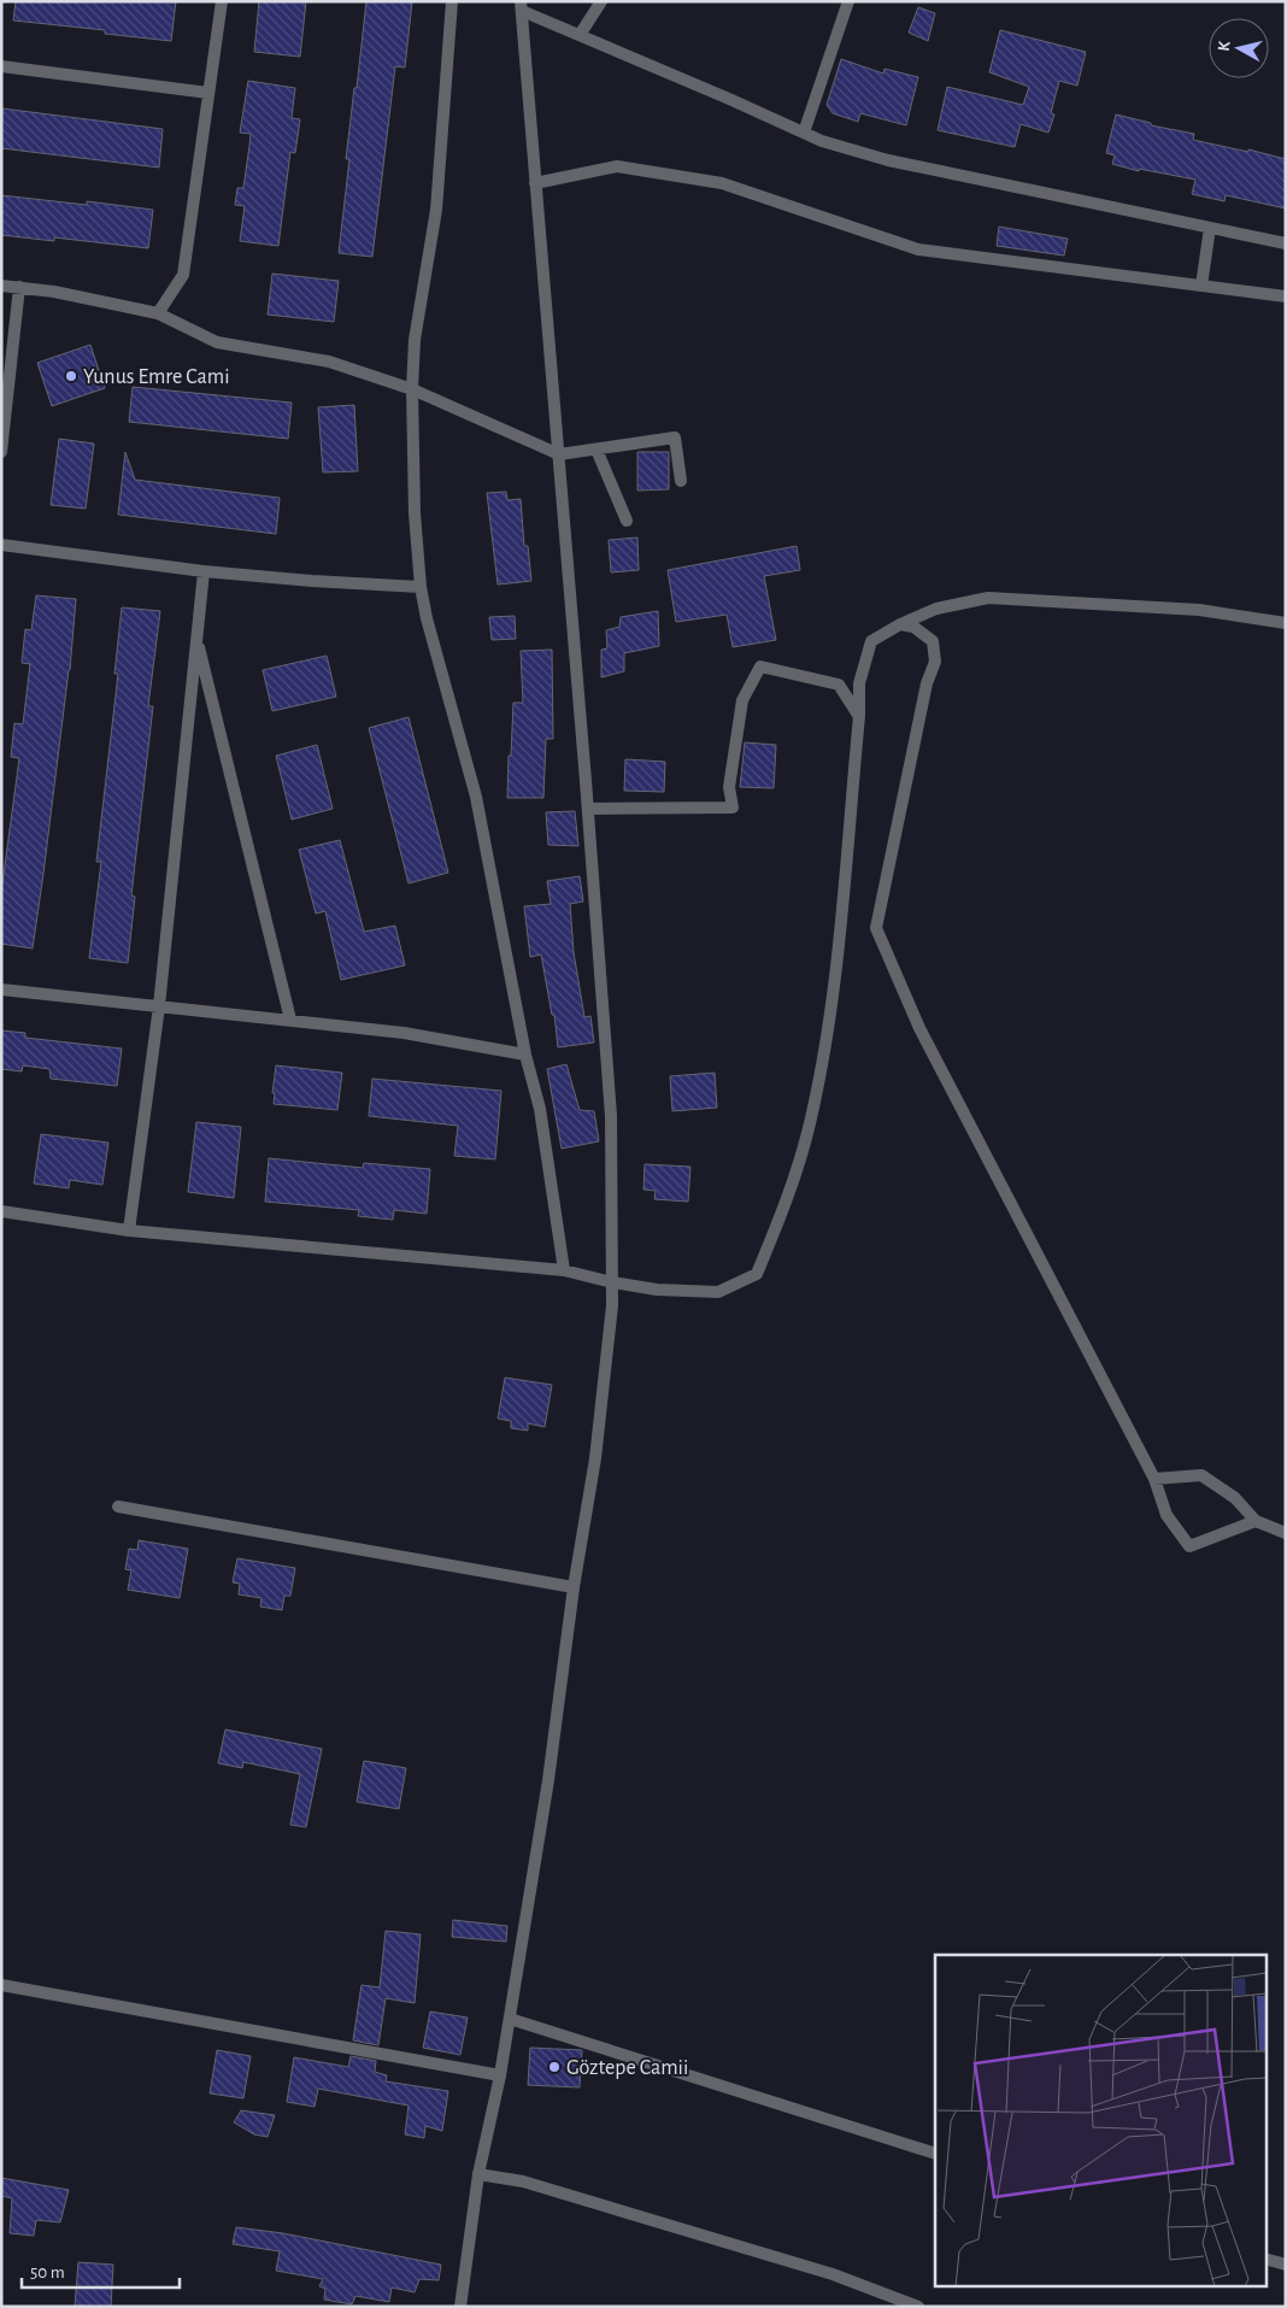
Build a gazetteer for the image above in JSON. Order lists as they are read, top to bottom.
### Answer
{
  "places": ["Yunus Emre Cami", "Göztepe Camii"],
  "scale_bar": "50 m",
  "north": "left"
}
